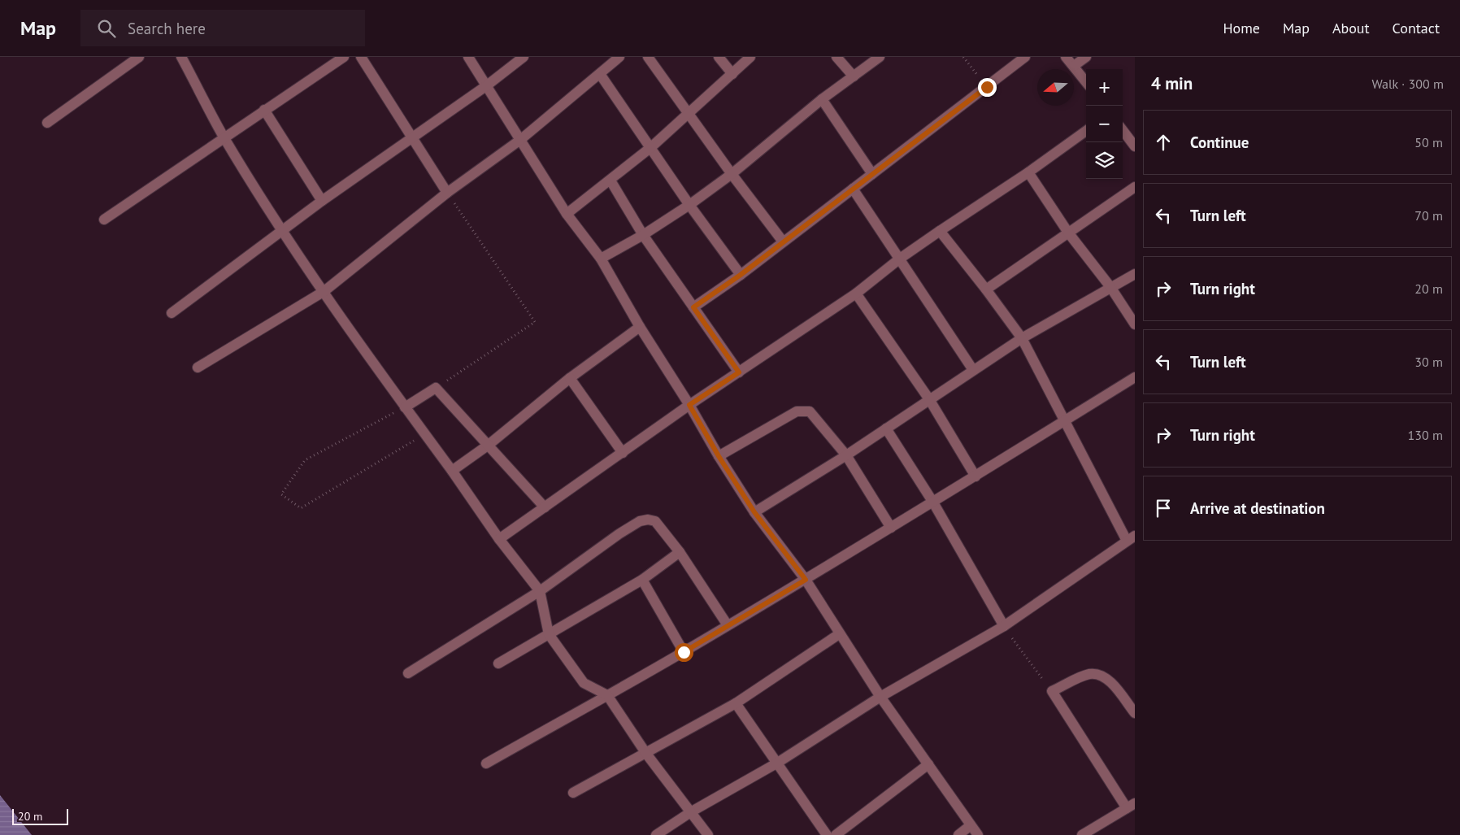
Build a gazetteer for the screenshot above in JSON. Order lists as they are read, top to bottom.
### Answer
{
  "scale_bar": "20 m",
  "north": "left",
  "page": {
    "header": "Map",
    "search": "Search here",
    "nav": [
      "Home",
      "Map",
      "About",
      "Contact"
    ],
    "heading": ["4 min", "Walk · 300 m"],
    "map_buttons": ["+", "−"],
    "list": [
      ["Continue", "50 m"],
      ["Turn left", "70 m"],
      ["Turn right", "20 m"],
      ["Turn left", "30 m"],
      ["Turn right", "130 m"],
      "Arrive at destination"
    ],
    "scale": "20 m"
  }
}
